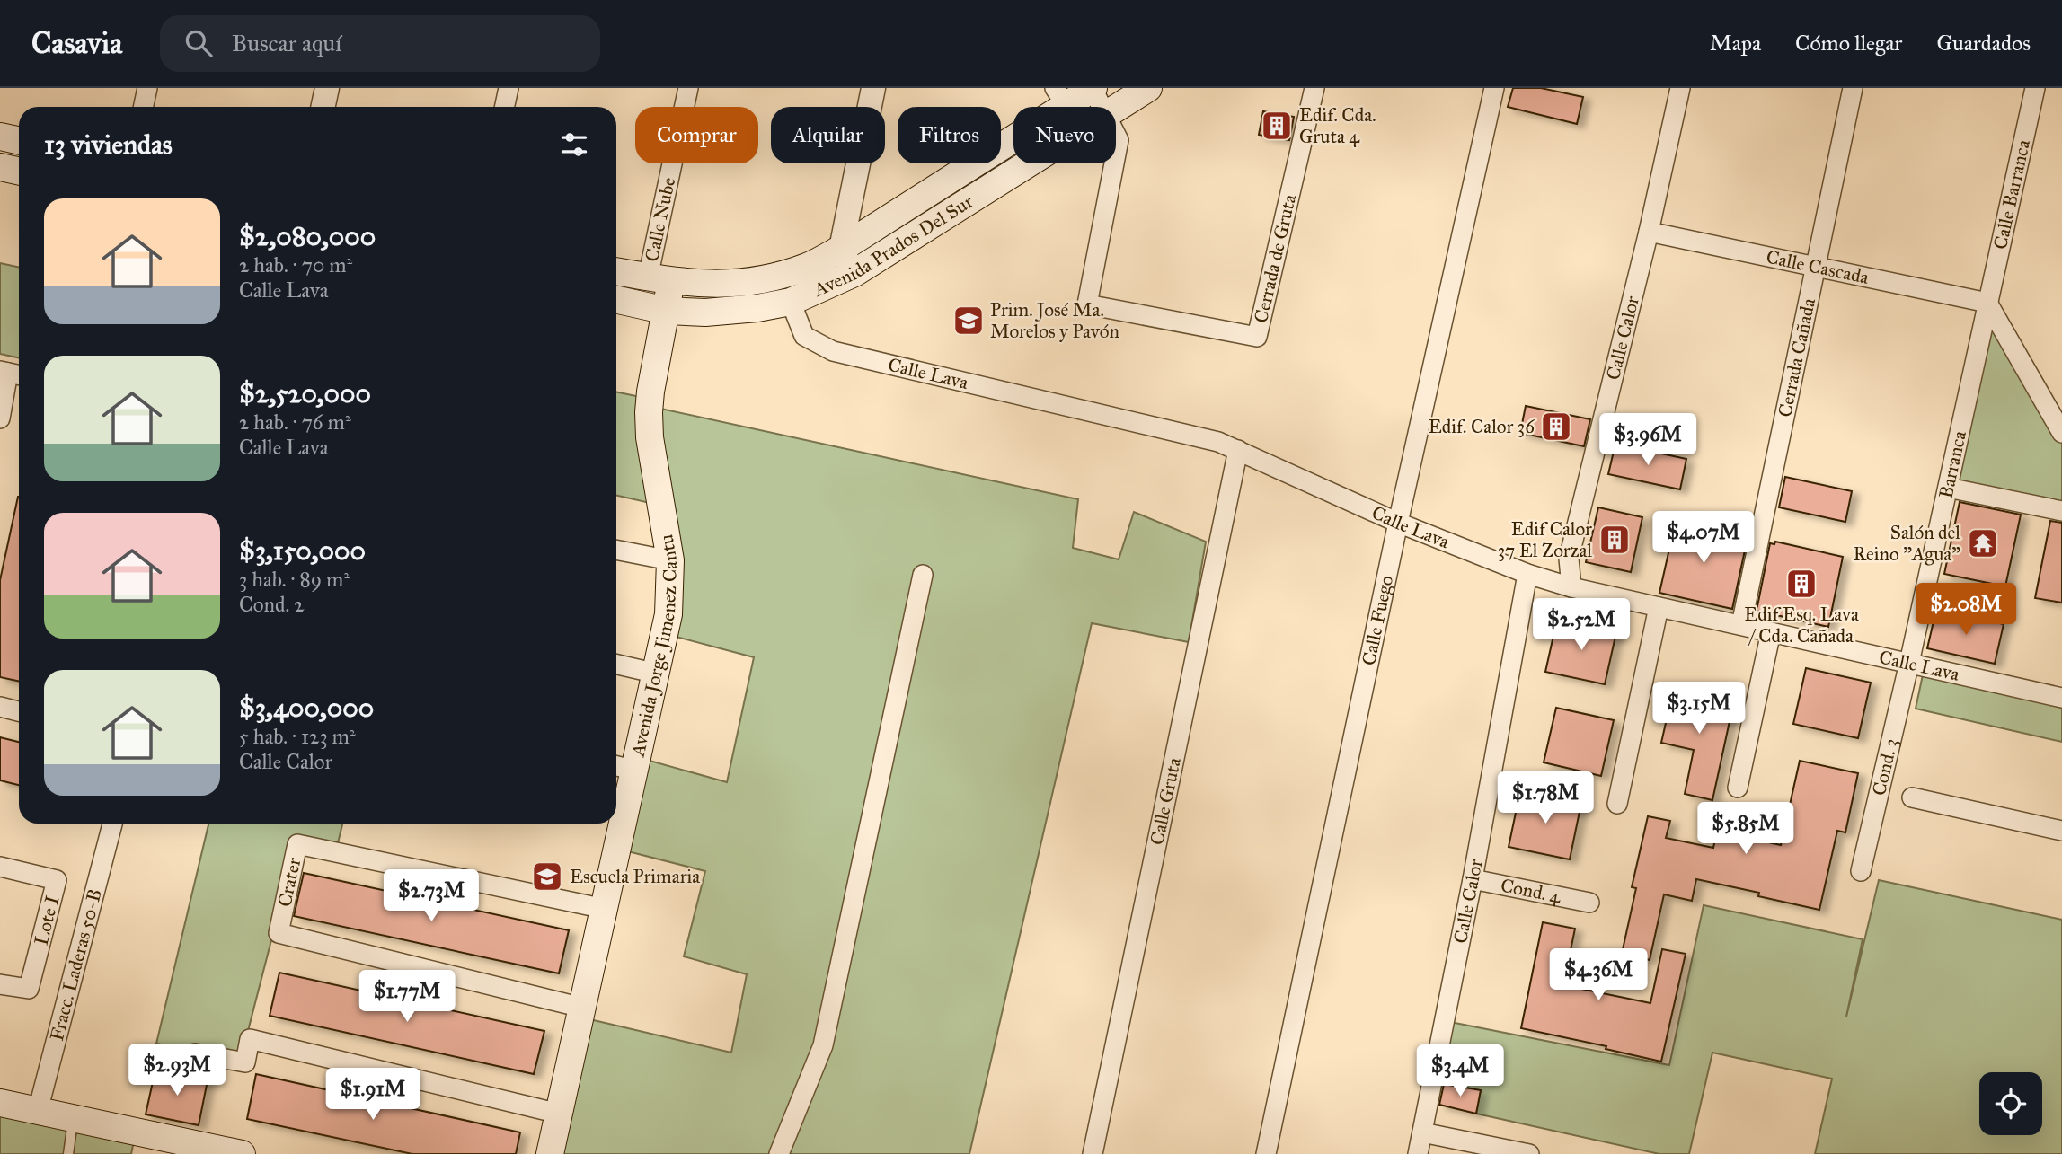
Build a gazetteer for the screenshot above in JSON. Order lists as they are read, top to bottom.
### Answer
{
  "streets": {
    "main road": ["Avenida Prados Del Sur", "Avenida Jorge Jimenez Cantu"],
    "street": [
      "Calle Barranca",
      "Calle Nube",
      "Cerrada de Gruta",
      "Calle Cascada",
      "Calle Calor",
      "Cerrada Cañada",
      "Calle Lava",
      "Barranca",
      "Calle Fuego",
      "Cond. 3",
      "Calle Gruta",
      "Crater",
      "Cond. 4",
      "Lote I",
      "Fracc. Laderas 50-B"
    ]
  },
  "crossings": [
    ["Calle Barranca", "Calle Cascada"],
    ["Calle Barranca", "Barranca"],
    ["Calle Nube", "Avenida Prados Del Sur"],
    ["Calle Nube", "Avenida Jorge Jimenez Cantu"],
    ["Avenida Prados Del Sur", "Cerrada de Gruta"],
    ["Avenida Prados Del Sur", "Calle Lava"],
    ["Avenida Prados Del Sur", "Avenida Jorge Jimenez Cantu"],
    ["Calle Cascada", "Calle Calor"],
    ["Calle Cascada", "Cerrada Cañada"],
    ["Calle Cascada", "Barranca"],
    ["Calle Calor", "Calle Lava"],
    ["Calle Calor", "Cond. 4"],
    ["Cerrada Cañada", "Calle Lava"],
    ["Calle Lava", "Barranca"],
    ["Calle Lava", "Calle Fuego"],
    ["Calle Lava", "Cond. 3"],
    ["Calle Lava", "Calle Gruta"],
    ["Barranca", "Cond. 3"],
    ["Avenida Jorge Jimenez Cantu", "Crater"]
  ],
  "places": {
    "building": [
      "Edif. Cda. Gruta 4",
      "Edif. Calor 36",
      "Edif Calor 37 El Zorzal",
      "Edif Esq. Lava / Cda. Cañada"
    ],
    "school or university": ["Prim. José Ma. Morelos y Pavón", "Escuela Primaria"],
    "temple": ["Salón del Reino \"Agua\""]
  },
  "page": {
    "header": "Casavia",
    "search": "Buscar aquí",
    "nav": ["Mapa", "Cómo llegar", "Guardados"],
    "chip": [
      "Comprar",
      "Alquilar",
      "Filtros",
      "Nuevo"
    ],
    "heading": "13 viviendas",
    "list": [
      {
        "name": "$2,080,000",
        "note": "2 hab. · 70 m² · Calle Lava"
      },
      {
        "name": "$2,520,000",
        "note": "2 hab. · 76 m² · Calle Lava"
      },
      {
        "name": "$3,150,000",
        "note": "3 hab. · 89 m² · Cond. 2"
      },
      {
        "name": "$3,400,000",
        "note": "5 hab. · 123 m² · Calle Calor"
      }
    ],
    "price": [
      "$3.96M",
      "$4.07M",
      "$2.08M",
      "$2.52M",
      "$3.15M",
      "$1.78M",
      "$5.85M",
      "$2.73M",
      "$4.36M",
      "$1.77M",
      "$2.93M",
      "$3.4M",
      "$1.91M"
    ]
  }
}
